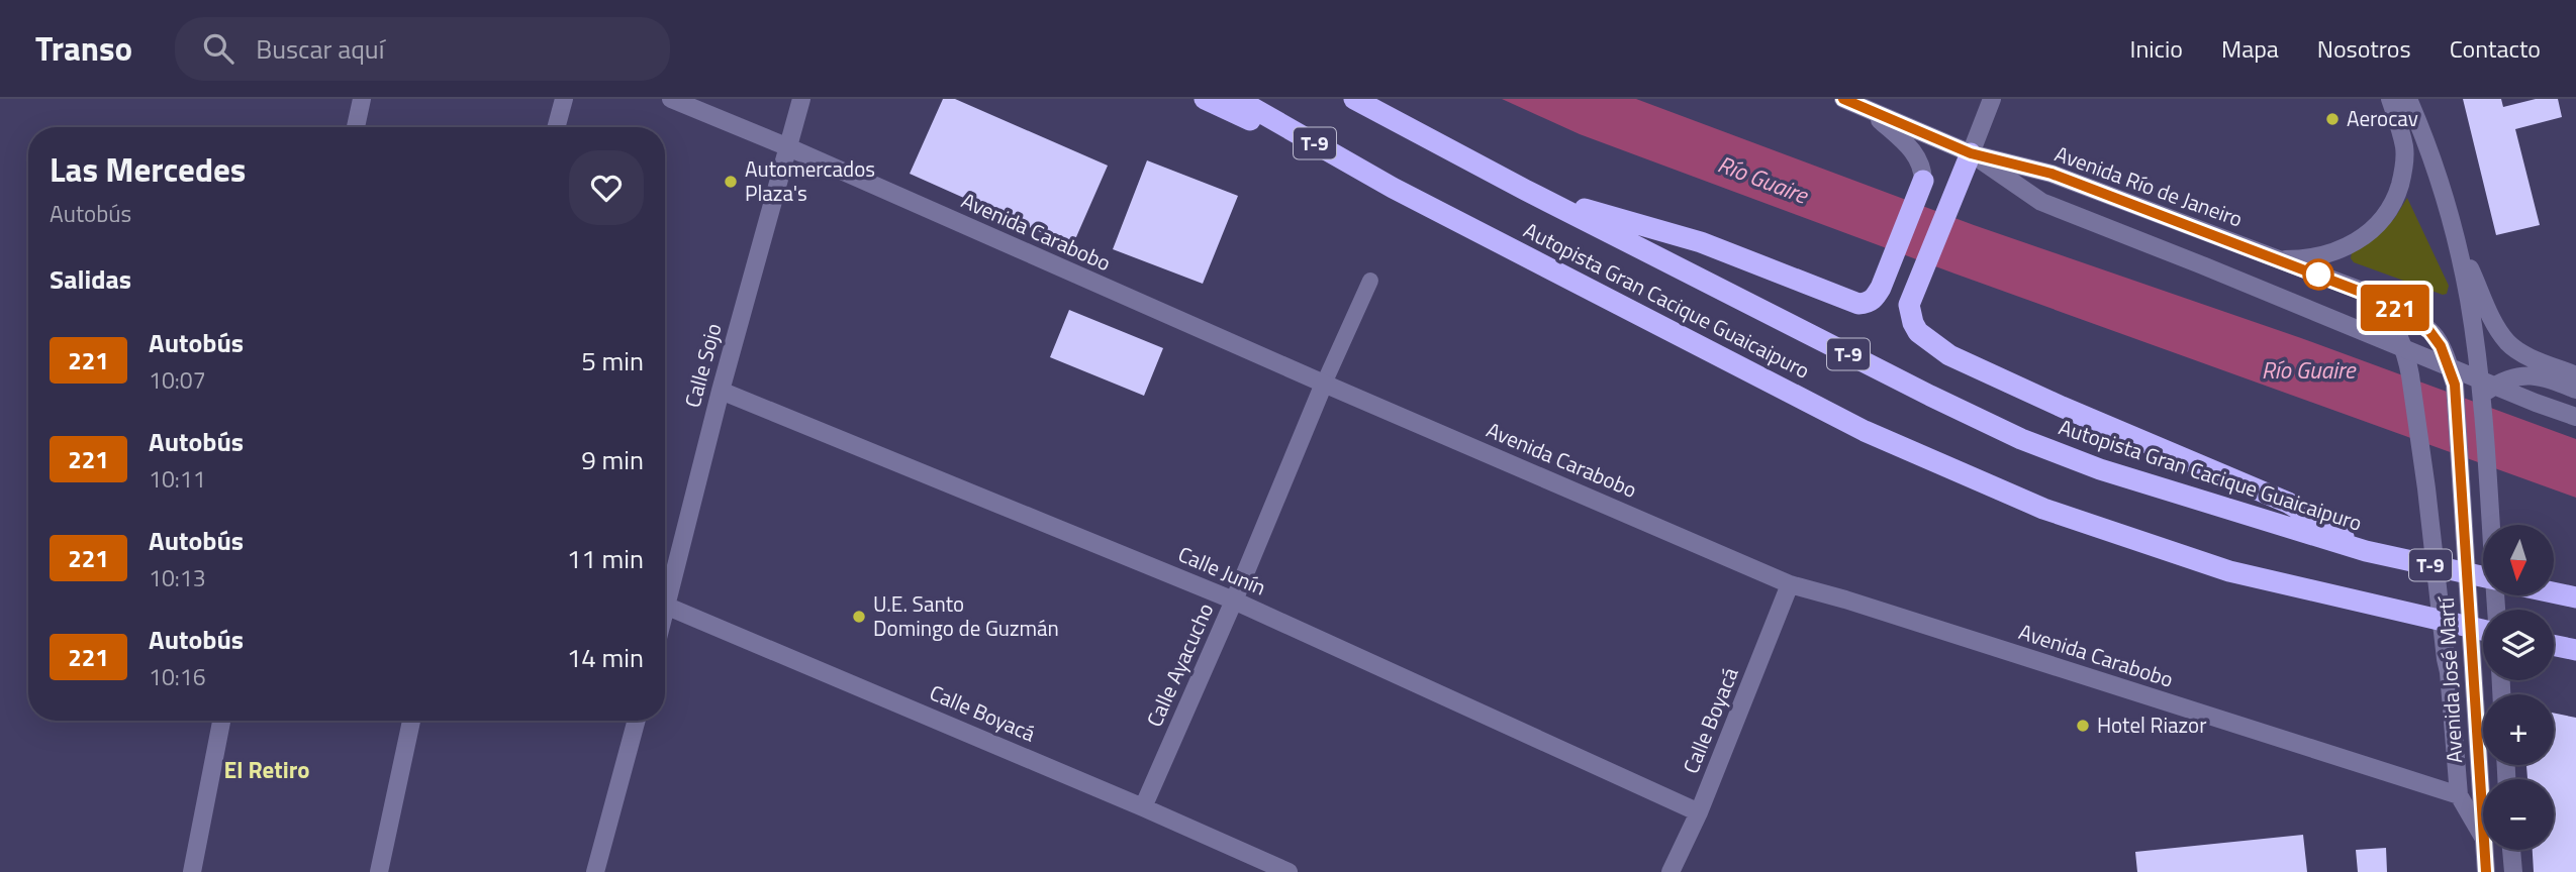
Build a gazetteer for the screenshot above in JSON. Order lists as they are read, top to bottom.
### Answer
{
  "streets": {
    "highway": ["T-9", "Autopista Gran Cacique Guaicaipuro"],
    "street": [
      "Avenida Río de Janeiro",
      "Avenida Carabobo",
      "Calle Sojo",
      "Calle Junín",
      "Calle Ayacucho",
      "Avenida José Martí",
      "Calle Boyacá"
    ]
  },
  "crossings": [
    ["T-9", "Avenida Río de Janeiro"],
    ["T-9", "Autopista Gran Cacique Guaicaipuro"],
    ["Avenida Río de Janeiro", "Avenida José Martí"],
    ["Avenida Carabobo", "Calle Sojo"],
    ["Avenida Carabobo", "Calle Ayacucho"],
    ["Avenida Carabobo", "Avenida José Martí"],
    ["Avenida Carabobo", "Calle Boyacá"],
    ["Calle Sojo", "Calle Junín"],
    ["Calle Junín", "Calle Ayacucho"],
    ["Calle Junín", "Calle Boyacá"],
    ["Calle Ayacucho", "Calle Boyacá"]
  ],
  "districts": ["El Retiro"],
  "water": ["Río Guaire"],
  "places": [
    "Aerocav",
    "Automercados Plaza's",
    "U.E. Santo Domingo de Guzmán",
    "Hotel Riazor"
  ],
  "lines": ["bus line 221"],
  "north": "bottom",
  "page": {
    "header": "Transo",
    "search": "Buscar aquí",
    "nav": [
      "Inicio",
      "Mapa",
      "Nosotros",
      "Contacto"
    ],
    "on_map": "221",
    "heading": [
      ["Las Mercedes", "Autobús"],
      "Salidas"
    ],
    "list": [
      {
        "mark": "221",
        "name": "Autobús",
        "note": "10:07",
        "value": "5 min"
      },
      {
        "mark": "221",
        "name": "Autobús",
        "note": "10:11",
        "value": "9 min"
      },
      {
        "mark": "221",
        "name": "Autobús",
        "note": "10:13",
        "value": "11 min"
      },
      {
        "mark": "221",
        "name": "Autobús",
        "note": "10:16",
        "value": "14 min"
      }
    ],
    "map_buttons": ["+", "−"]
  }
}
